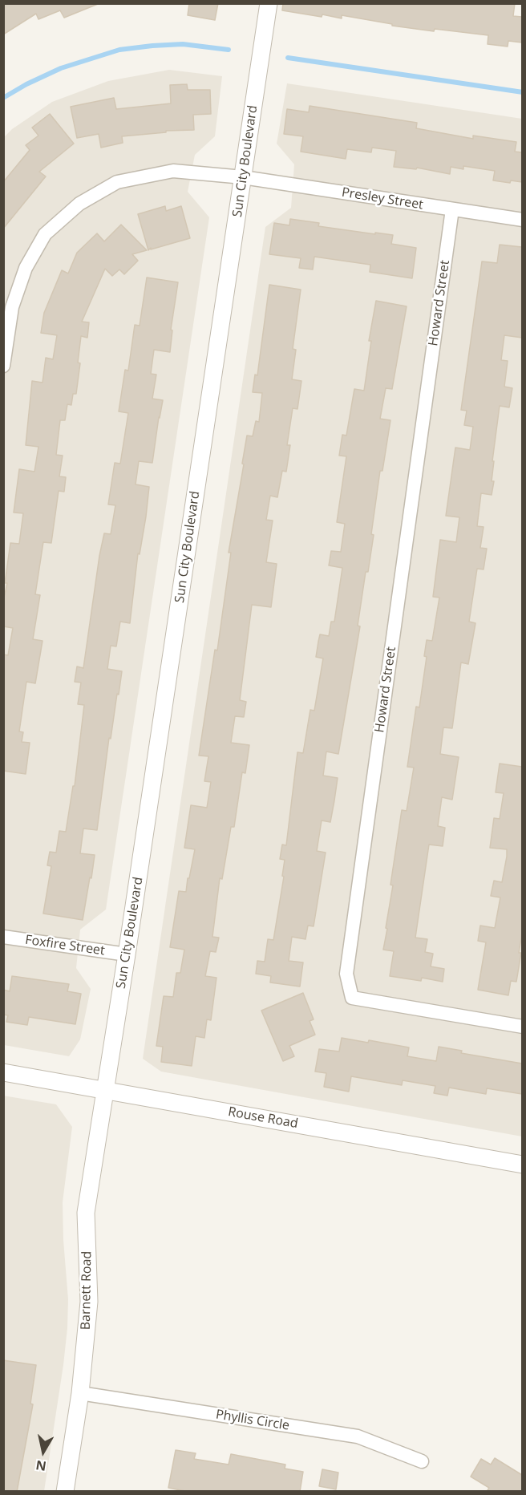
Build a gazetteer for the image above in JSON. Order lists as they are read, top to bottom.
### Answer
{
  "streets": {
    "street": [
      "Sun City Boulevard",
      "Presley Street",
      "Howard Street",
      "Foxfire Street",
      "Rouse Road",
      "Barnett Road",
      "Phyllis Circle"
    ]
  },
  "crossings": [
    ["Sun City Boulevard", "Presley Street"],
    ["Sun City Boulevard", "Foxfire Street"],
    ["Sun City Boulevard", "Rouse Road"],
    ["Sun City Boulevard", "Barnett Road"],
    ["Presley Street", "Howard Street"],
    ["Rouse Road", "Barnett Road"],
    ["Barnett Road", "Phyllis Circle"]
  ],
  "north": "bottom"
}
